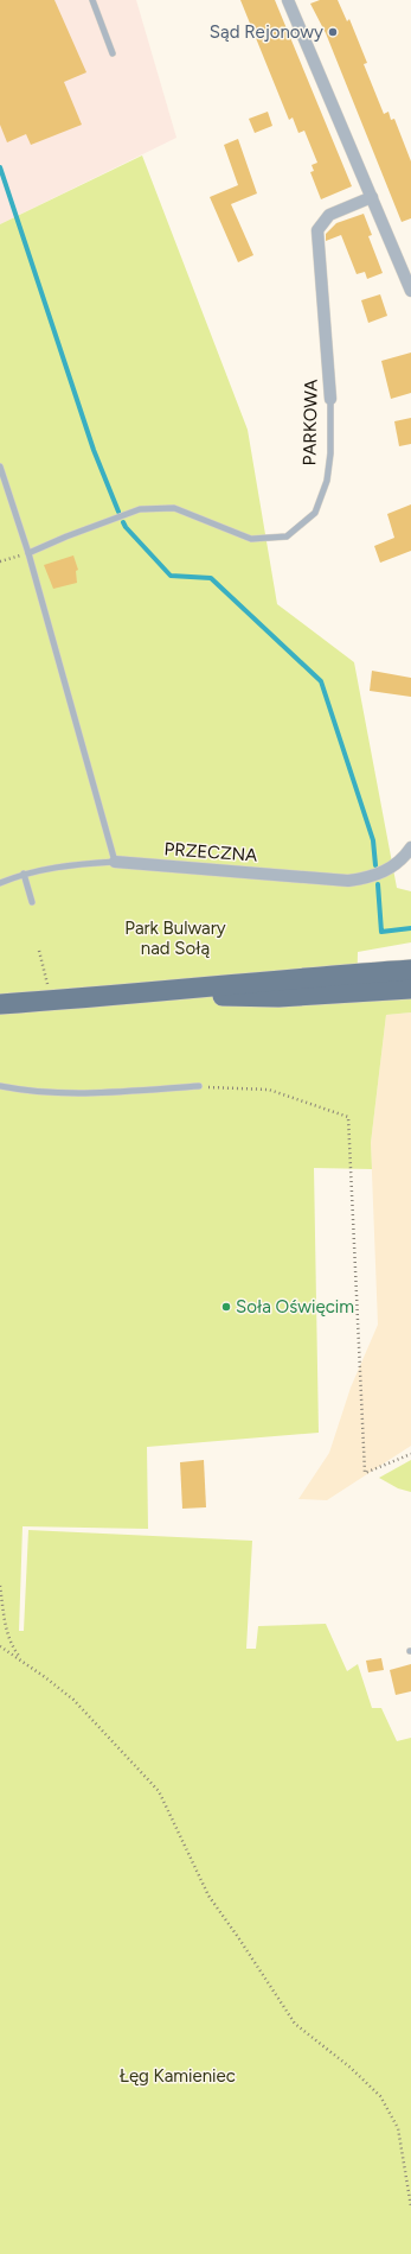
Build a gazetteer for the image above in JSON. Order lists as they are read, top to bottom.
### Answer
{
  "streets": {
    "street": ["PARKOWA", "PRZECZNA"]
  },
  "parks": ["Park Bulwary nad Sołą", "Łęg Kamieniec"],
  "places": ["Sąd Rejonowy", "Soła Oświęcim"]
}
